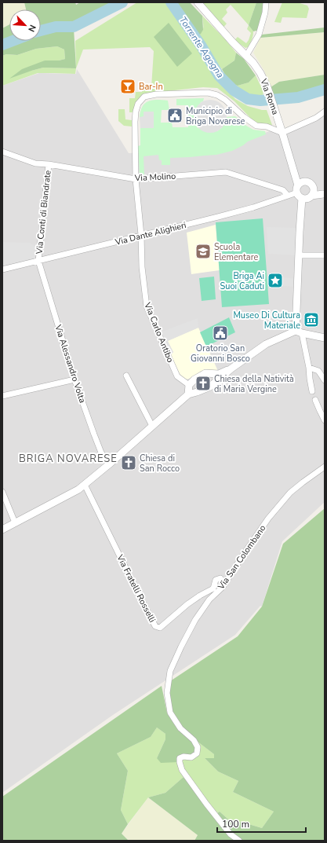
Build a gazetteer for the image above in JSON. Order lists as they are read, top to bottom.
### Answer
{
  "streets": {
    "street": [
      "Via Roma",
      "Via Molino",
      "Via Conti di Biandrate",
      "Via Dante Alighieri",
      "Via Carlo Antibo",
      "Via Alessandro Volta",
      "Via San Colombano",
      "Via Fratelli Rosselli"
    ]
  },
  "crossings": [
    ["Via Roma", "Via Dante Alighieri"],
    ["Via Roma", "Via Carlo Antibo"],
    ["Via Molino", "Via Conti di Biandrate"],
    ["Via Molino", "Via Dante Alighieri"],
    ["Via Molino", "Via Carlo Antibo"],
    ["Via Conti di Biandrate", "Via Dante Alighieri"],
    ["Via Conti di Biandrate", "Via Alessandro Volta"],
    ["Via Dante Alighieri", "Via Carlo Antibo"],
    ["Via Dante Alighieri", "Via Alessandro Volta"],
    ["Via San Colombano", "Via Fratelli Rosselli"]
  ],
  "districts": ["BRIGA NOVARESE"],
  "water": ["Torrente Agogna"],
  "places": {
    "bar": ["Bar-In"],
    "public building": ["Municipio di Briga Novarese", "Oratorio San Giovanni Bosco"],
    "school or university": ["Scuola Elementare"],
    "place": ["Briga Ai Suoi Caduti"],
    "museum": ["Museo Di Cultura Materiale"],
    "church": ["Chiesa della Natività di Maria Vergine", "Chiesa di San Rocco"]
  },
  "scale_bar": "100 m",
  "north": "bottom right"
}
